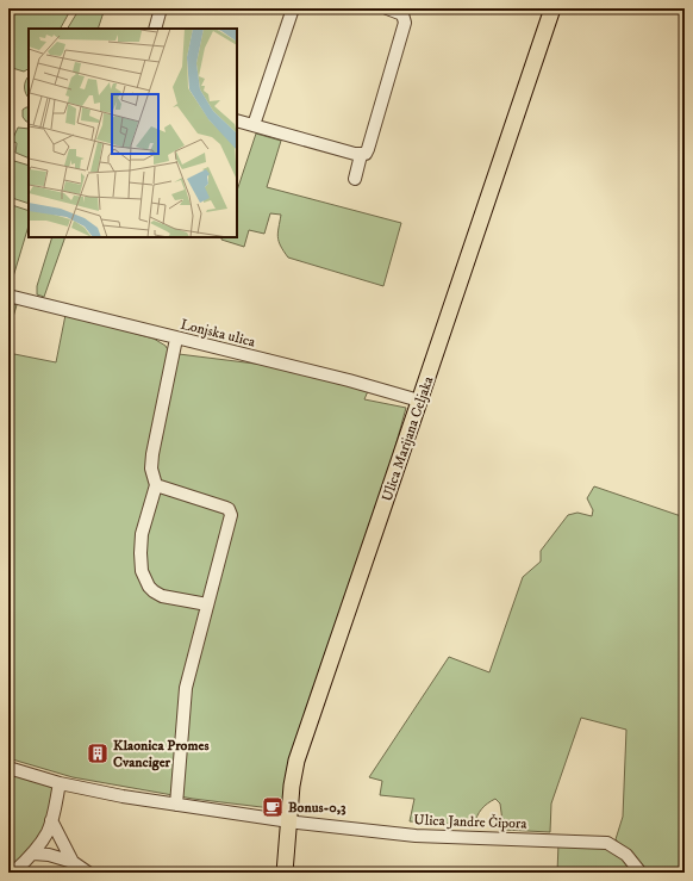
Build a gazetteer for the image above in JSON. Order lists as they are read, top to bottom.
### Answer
{
  "streets": {
    "main road": ["Ulica Marijana Celjaka"],
    "street": ["Lonjska ulica", "Ulica Jandre Čipora"]
  },
  "crossings": [
    ["Lonjska ulica", "Ulica Marijana Celjaka"],
    ["Ulica Marijana Celjaka", "Ulica Jandre Čipora"]
  ],
  "places": {
    "building": ["Klaonica Promes Cvanciger"],
    "cafe": ["Bonus-0,3"]
  }
}
